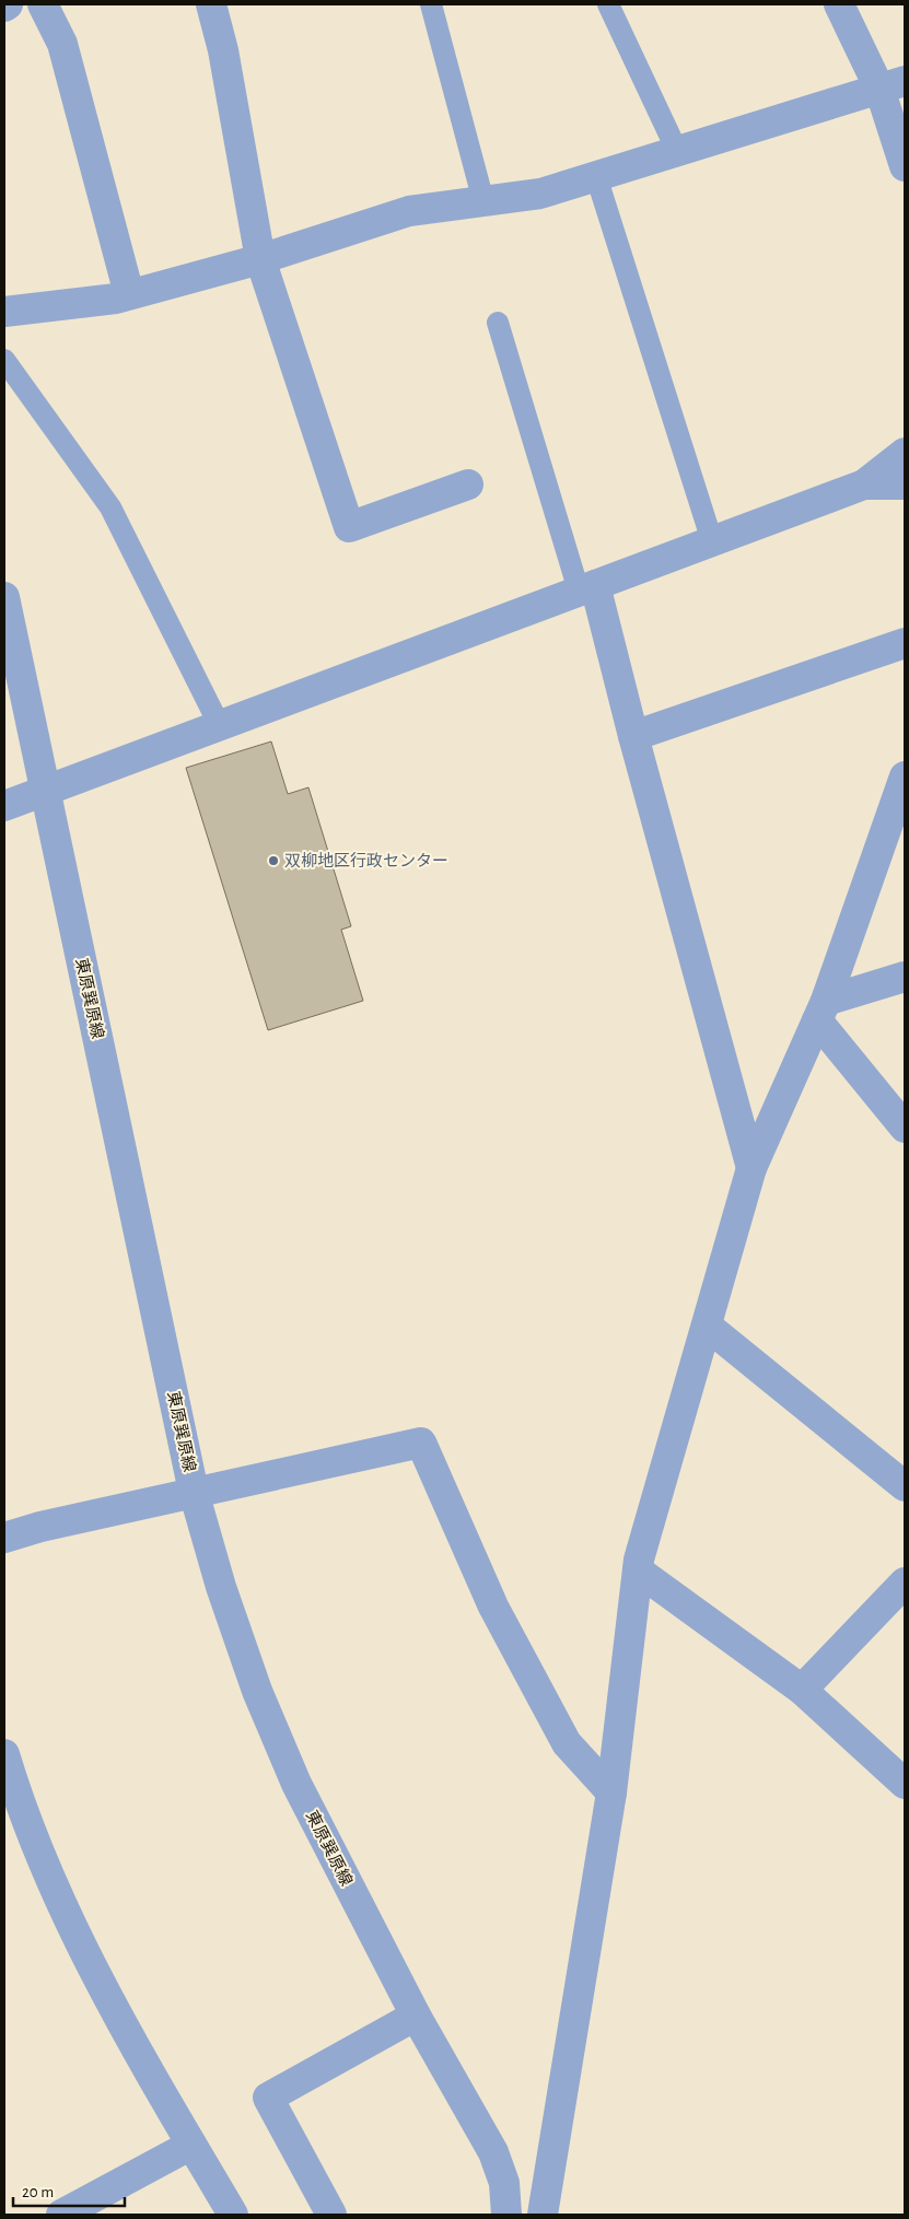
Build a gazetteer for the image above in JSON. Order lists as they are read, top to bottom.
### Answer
{
  "streets": {
    "street": ["東原巽原線"]
  },
  "places": ["双柳地区行政センター"],
  "scale_bar": "20 m"
}
